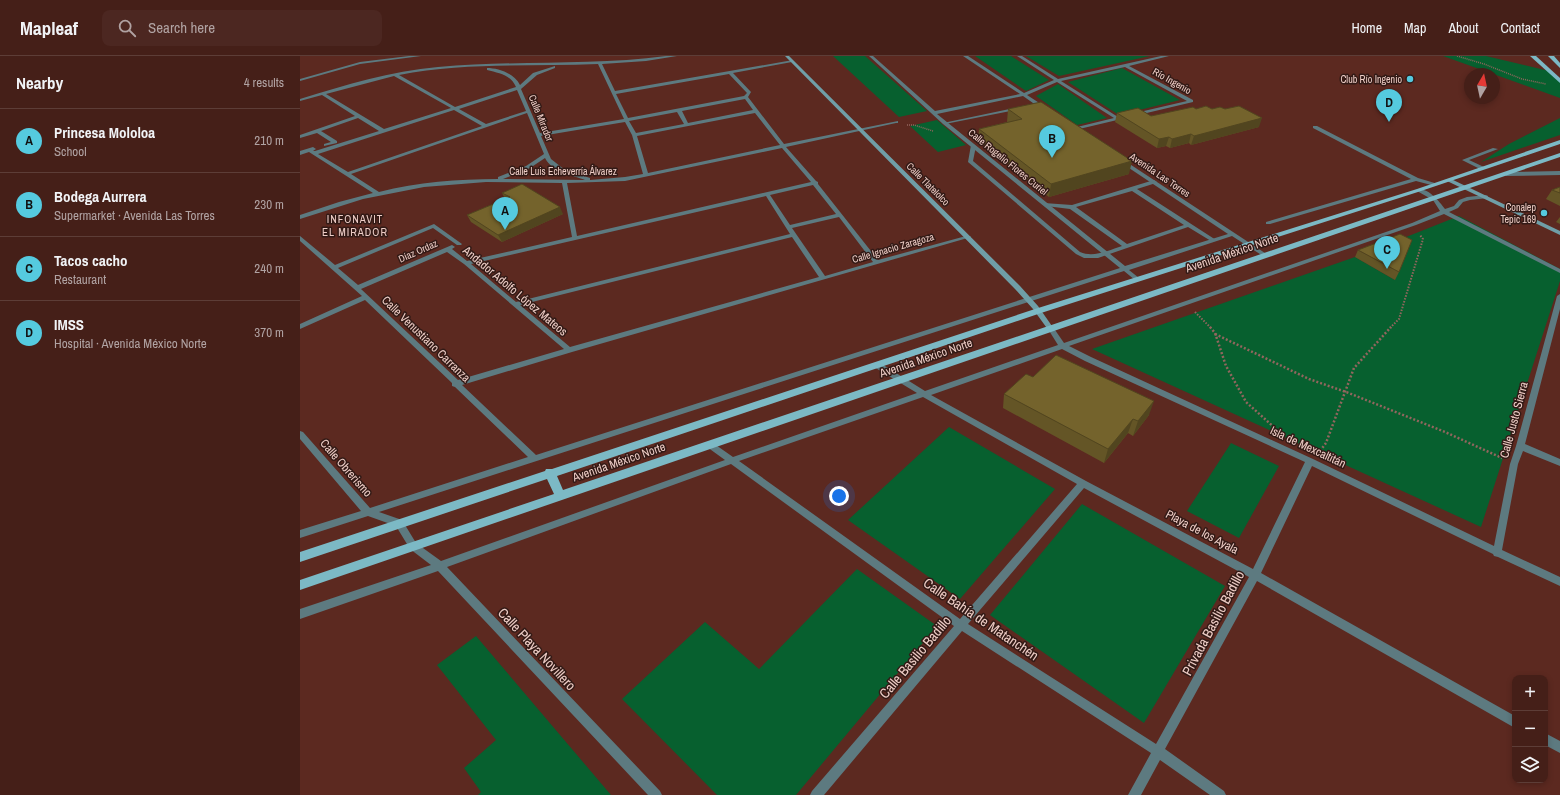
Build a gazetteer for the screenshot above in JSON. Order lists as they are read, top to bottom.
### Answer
{
  "streets": {
    "main road": ["Avenida México Norte"],
    "street": [
      "Río Ingenio",
      "Calle Mirador",
      "Calle Rogelio Flores Curiel",
      "Calle Luis Echeverría Álvarez",
      "Avenida Las Torres",
      "Calle Tlatelolco",
      "Calle Ignacio Zaragoza",
      "Díaz Ordaz",
      "Andador Adolfo López Mateos",
      "Calle Venustiano Carranza",
      "Calle Justo Sierra",
      "Isla de Mexcaltitán",
      "Calle Obrerismo",
      "Playa de los Ayala",
      "Calle Bahía de Matanchén",
      "Privada Basilio Badillo",
      "Calle Playa Novillero",
      "Calle Basilio Badillo"
    ]
  },
  "crossings": [
    ["Calle Mirador", "Calle Luis Echeverría Álvarez"],
    ["Calle Rogelio Flores Curiel", "Avenida México Norte"],
    ["Calle Luis Echeverría Álvarez", "Calle Tlatelolco"],
    ["Avenida Las Torres", "Avenida México Norte"],
    ["Calle Tlatelolco", "Calle Ignacio Zaragoza"],
    ["Calle Tlatelolco", "Avenida México Norte"],
    ["Calle Tlatelolco", "Isla de Mexcaltitán"],
    ["Calle Ignacio Zaragoza", "Andador Adolfo López Mateos"],
    ["Calle Ignacio Zaragoza", "Calle Venustiano Carranza"],
    ["Díaz Ordaz", "Andador Adolfo López Mateos"],
    ["Díaz Ordaz", "Calle Venustiano Carranza"],
    ["Avenida México Norte", "Calle Venustiano Carranza"],
    ["Avenida México Norte", "Isla de Mexcaltitán"],
    ["Avenida México Norte", "Calle Obrerismo"],
    ["Avenida México Norte", "Playa de los Ayala"],
    ["Avenida México Norte", "Calle Bahía de Matanchén"],
    ["Avenida México Norte", "Calle Playa Novillero"],
    ["Calle Justo Sierra", "Isla de Mexcaltitán"],
    ["Isla de Mexcaltitán", "Privada Basilio Badillo"],
    ["Calle Obrerismo", "Calle Playa Novillero"],
    ["Playa de los Ayala", "Privada Basilio Badillo"],
    ["Playa de los Ayala", "Calle Basilio Badillo"],
    ["Calle Bahía de Matanchén", "Privada Basilio Badillo"],
    ["Calle Bahía de Matanchén", "Calle Basilio Badillo"]
  ],
  "districts": ["INFONAVIT EL MIRADOR"],
  "places": ["Club Río Ingenio", "Conalep Tepic 169"],
  "north": "top",
  "page": {
    "header": "Mapleaf",
    "search": "Search here",
    "nav": [
      "Home",
      "Map",
      "About",
      "Contact"
    ],
    "heading": ["Nearby", "4 results"],
    "pins": [
      "D",
      "B",
      "A",
      "C"
    ],
    "list": [
      {
        "mark": "A",
        "name": "Princesa Mololoa",
        "note": "School",
        "value": "210 m"
      },
      {
        "mark": "B",
        "name": "Bodega Aurrera",
        "note": "Supermarket · Avenida Las Torres",
        "value": "230 m"
      },
      {
        "mark": "C",
        "name": "Tacos cacho",
        "note": "Restaurant",
        "value": "240 m"
      },
      {
        "mark": "D",
        "name": "IMSS",
        "note": "Hospital · Avenida México Norte",
        "value": "370 m"
      }
    ],
    "map_buttons": ["+", "−"]
  }
}
